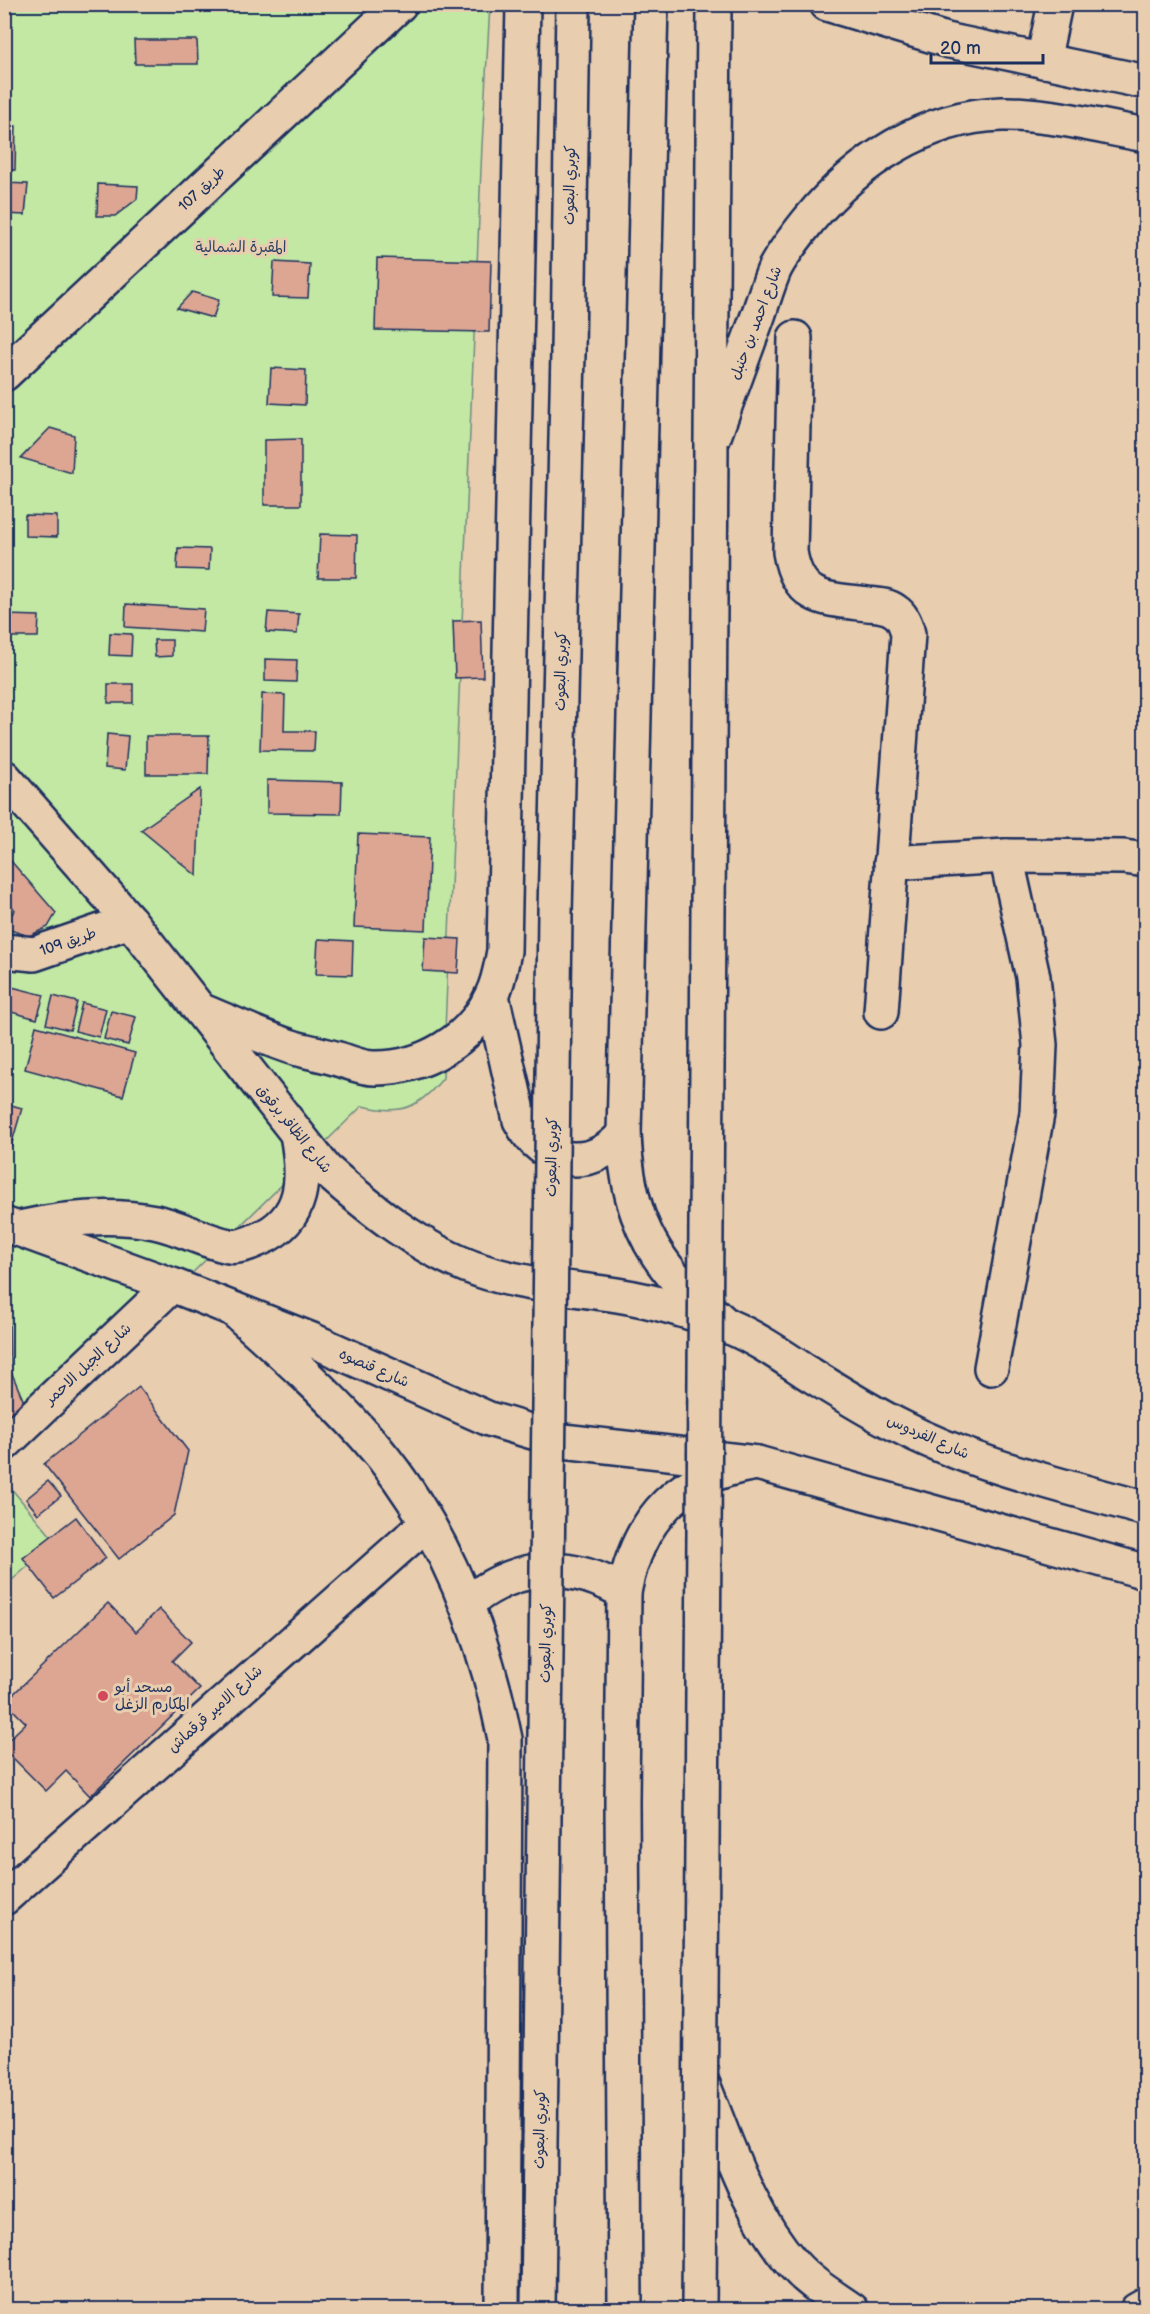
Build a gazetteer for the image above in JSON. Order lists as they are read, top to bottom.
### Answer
{
  "streets": {
    "main road": [
      "كوبري البعوث",
      "طريق 107",
      "شارع احمد بن حنبل",
      "طريق 109",
      "شارع الظافر برقوق",
      "شارع الجبل الاحمر",
      "شارع قنصوه",
      "شارع الفردوس",
      "شارع الامير قرقماش"
    ]
  },
  "crossings": [
    ["طريق 109", "شارع الظافر برقوق"],
    ["شارع الظافر برقوق", "شارع الفردوس"],
    ["شارع الجبل الاحمر", "شارع قنصوه"]
  ],
  "parks": ["المقبرة الشمالية"],
  "places": ["مسجد أبو المكارم الزغل"],
  "scale_bar": "20 m"
}
